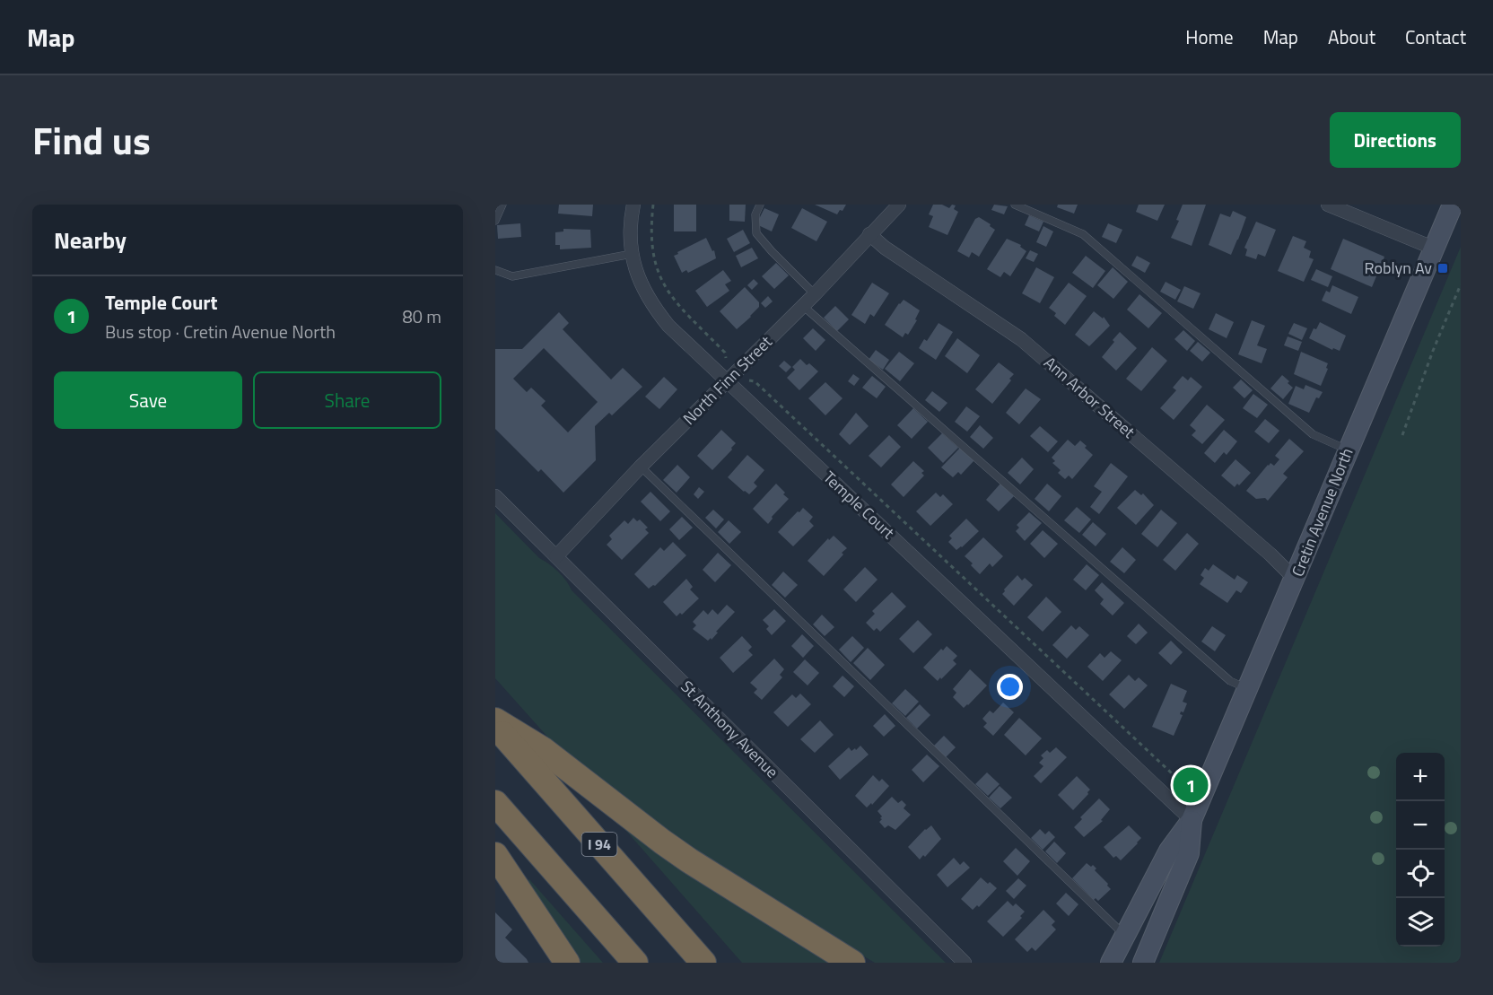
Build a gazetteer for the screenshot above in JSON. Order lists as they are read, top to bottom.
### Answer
{
  "streets": {
    "highway": ["I 94"],
    "main road": ["Cretin Avenue North"],
    "street": [
      "North Finn Street",
      "Ann Arbor Street",
      "Temple Court",
      "St Anthony Avenue"
    ]
  },
  "crossings": [
    ["North Finn Street", "Ann Arbor Street"],
    ["North Finn Street", "Temple Court"],
    ["North Finn Street", "St Anthony Avenue"],
    ["Ann Arbor Street", "Cretin Avenue North"],
    ["Temple Court", "Cretin Avenue North"]
  ],
  "places": {
    "transit": ["Roblyn Av"]
  },
  "page": {
    "header": "Map",
    "nav": [
      "Home",
      "Map",
      "About",
      "Contact"
    ],
    "title": "Find us",
    "buttons": [
      "Directions",
      ["Save", "Share"]
    ],
    "heading": "Nearby",
    "list": [
      {
        "mark": "1",
        "name": "Temple Court",
        "note": "Bus stop · Cretin Avenue North",
        "value": "80 m"
      }
    ],
    "map_buttons": ["+", "−"],
    "pins": "1"
  }
}
